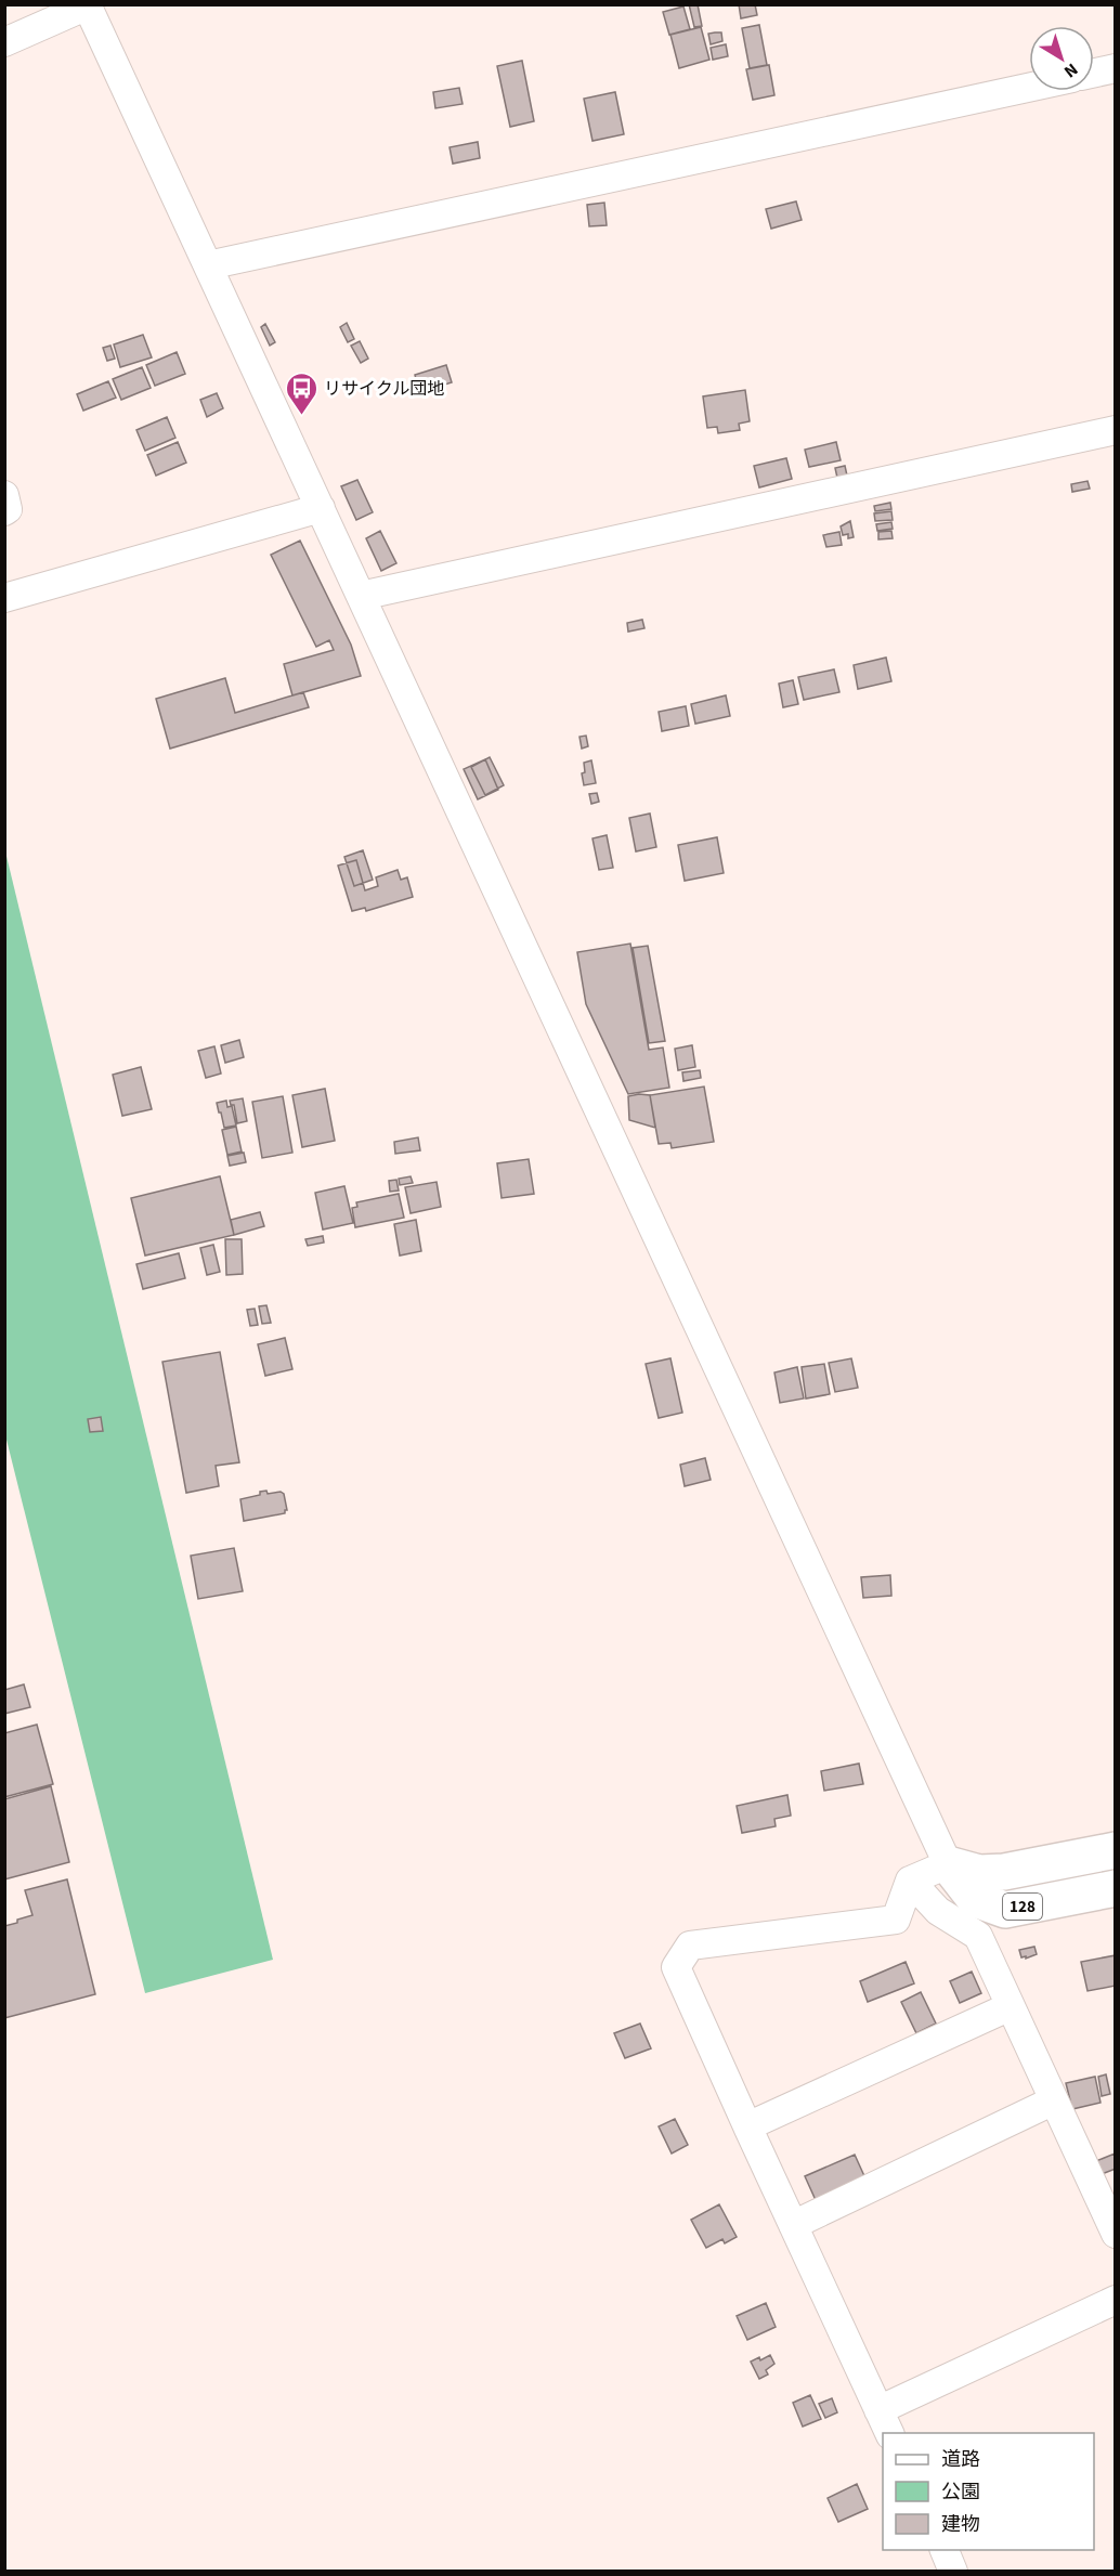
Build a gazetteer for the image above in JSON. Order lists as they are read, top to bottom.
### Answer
{
  "streets": {
    "main road": ["128"]
  },
  "places": {
    "bus stop": ["リサイクル団地"]
  },
  "legend": ["道路", "公園", "建物"],
  "north": "bottom right"
}
